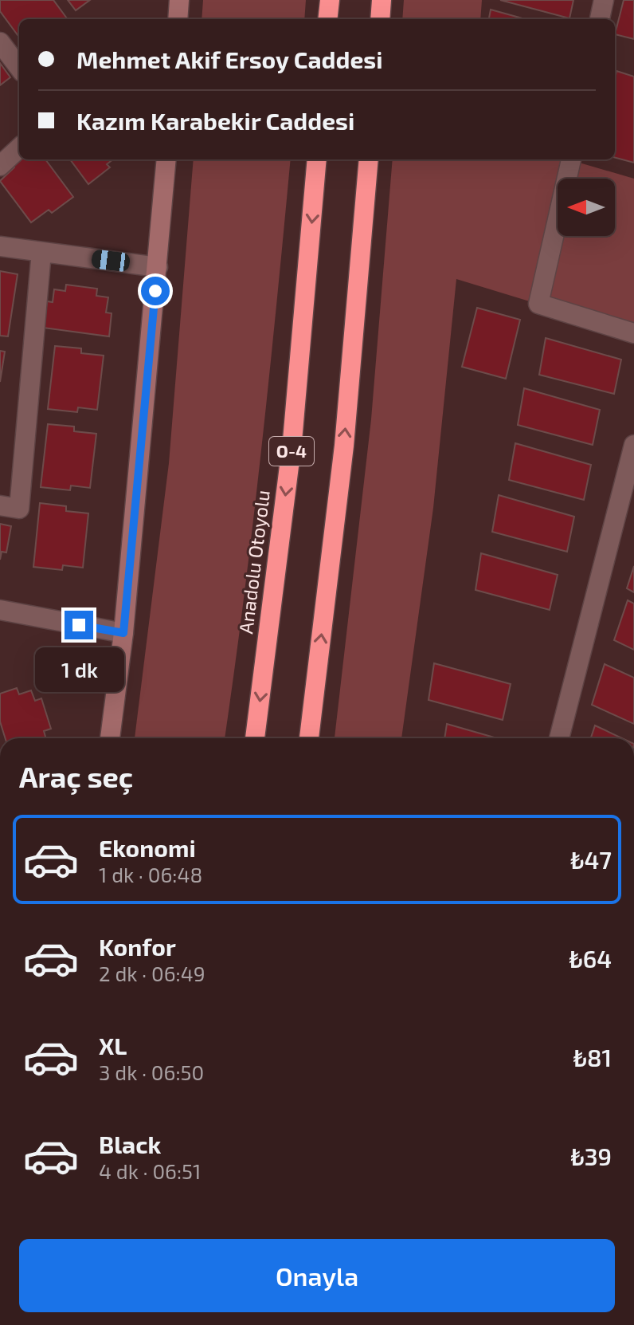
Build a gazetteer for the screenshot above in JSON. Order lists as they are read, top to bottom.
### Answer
{
  "streets": {
    "highway": ["O-4", "Anadolu Otoyolu"]
  },
  "north": "left",
  "page": {
    "banner": ["Mehmet Akif Ersoy Caddesi", "Kazım Karabekir Caddesi"],
    "bubble": "1 dk",
    "heading": "Araç seç",
    "list": [
      {
        "name": "Ekonomi",
        "note": "1 dk · 06:48",
        "value": "₺47"
      },
      {
        "name": "Konfor",
        "note": "2 dk · 06:49",
        "value": "₺64"
      },
      {
        "name": "XL",
        "note": "3 dk · 06:50",
        "value": "₺81"
      },
      {
        "name": "Black",
        "note": "4 dk · 06:51",
        "value": "₺39"
      }
    ],
    "buttons": "Onayla"
  }
}
